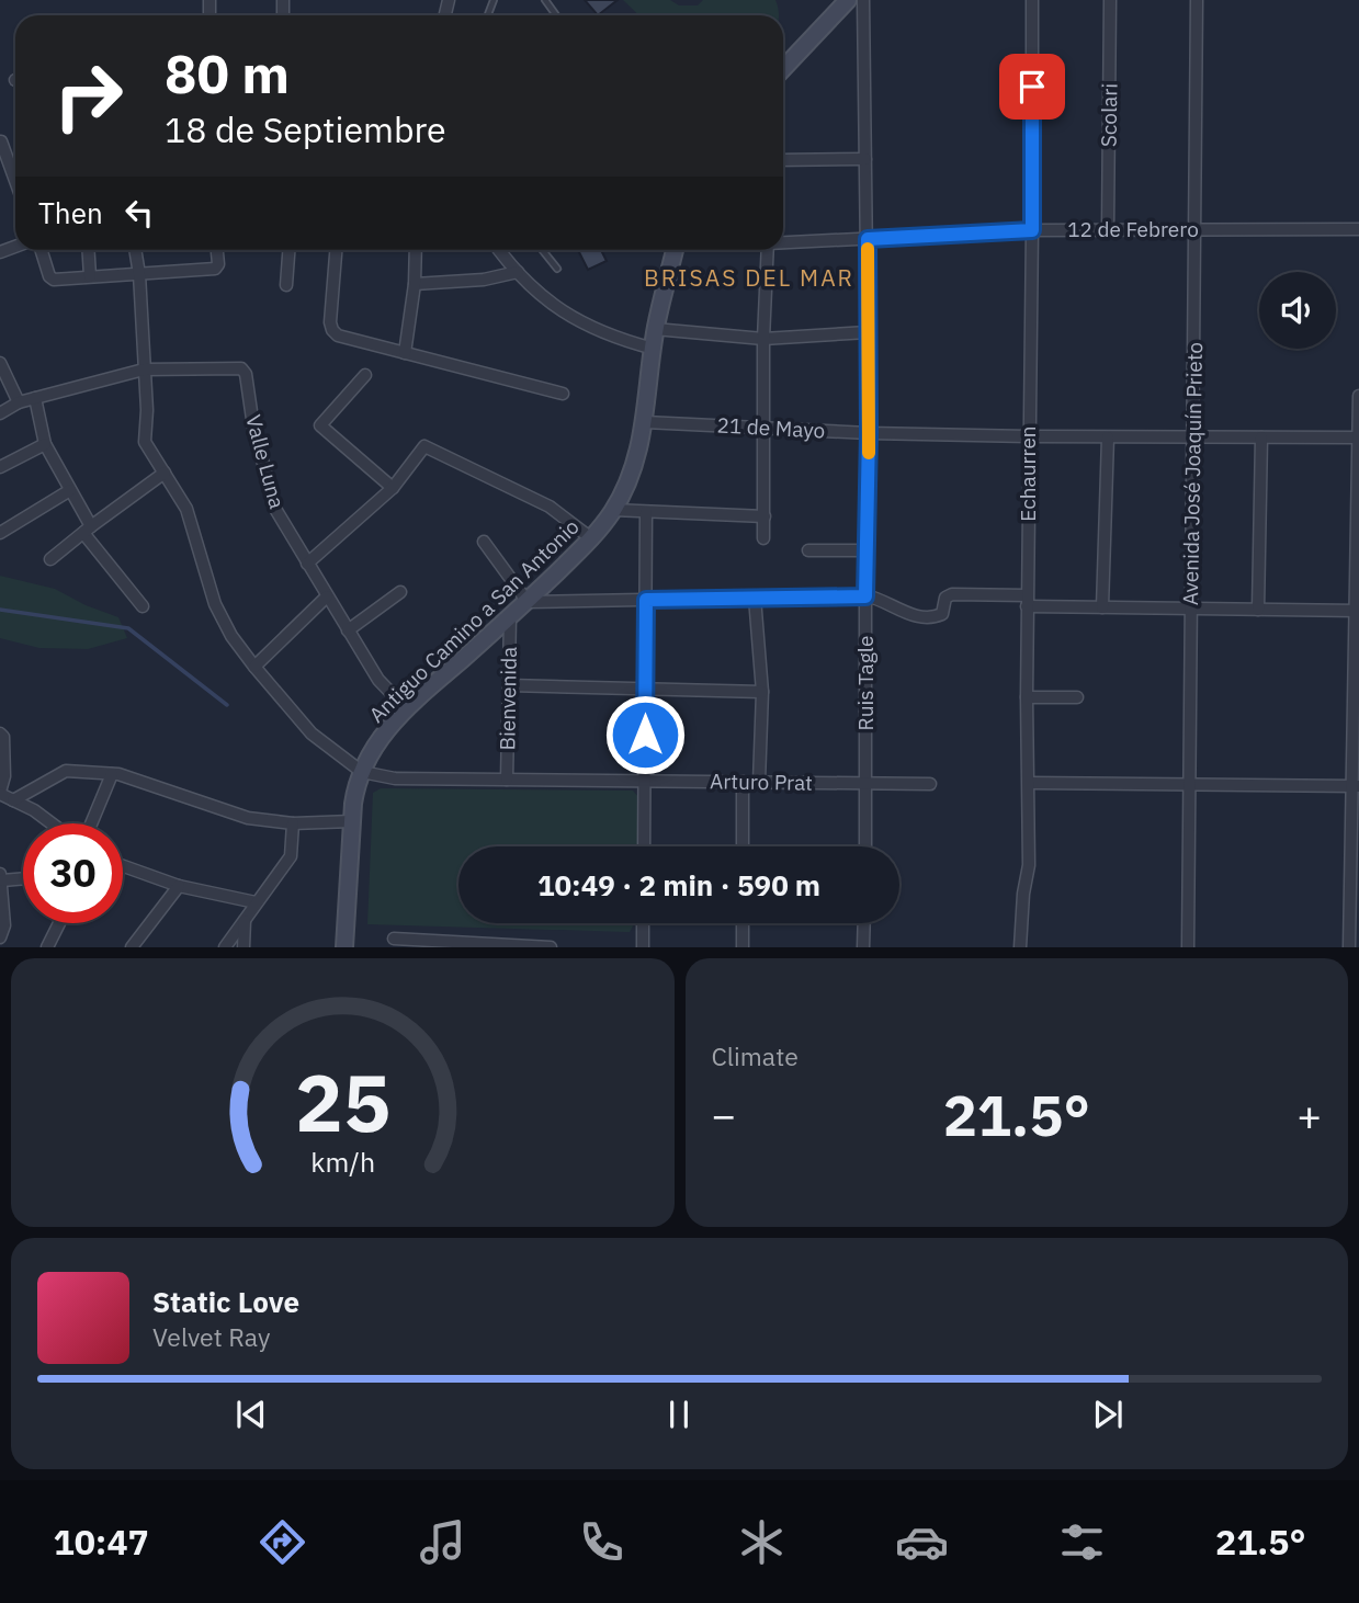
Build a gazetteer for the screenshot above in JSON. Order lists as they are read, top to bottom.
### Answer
{
  "streets": {
    "street": [
      "Scolari",
      "12 de Febrero",
      "21 de Mayo",
      "Valle Luna",
      "Echaurren",
      "Avenida José Joaquín Prieto",
      "Antiguo Camino a San Antonio",
      "Ruis Tagle",
      "Bienvenida",
      "Arturo Prat"
    ]
  },
  "crossings": [
    ["Scolari", "12 de Febrero"],
    ["12 de Febrero", "Echaurren"],
    ["12 de Febrero", "Avenida José Joaquín Prieto"],
    ["12 de Febrero", "Ruis Tagle"],
    ["21 de Mayo", "Echaurren"],
    ["21 de Mayo", "Avenida José Joaquín Prieto"],
    ["21 de Mayo", "Antiguo Camino a San Antonio"],
    ["21 de Mayo", "Ruis Tagle"],
    ["Valle Luna", "Antiguo Camino a San Antonio"],
    ["Antiguo Camino a San Antonio", "Bienvenida"],
    ["Antiguo Camino a San Antonio", "Arturo Prat"],
    ["Ruis Tagle", "Arturo Prat"],
    ["Bienvenida", "Arturo Prat"]
  ],
  "districts": ["BRISAS DEL MAR"],
  "page": {
    "turn": ["80 m", "18 de Septiembre"],
    "then": "Then",
    "limit": "30",
    "trip": "10:49 · 2 min · 590 m",
    "tile": "Climate",
    "heat": ["−", "21.5°", "+"],
    "song": ["Static Love", "Velvet Ray"],
    "tabs": ["10:47", "21.5°"],
    "gauge": ["25", "km/h"]
  }
}
